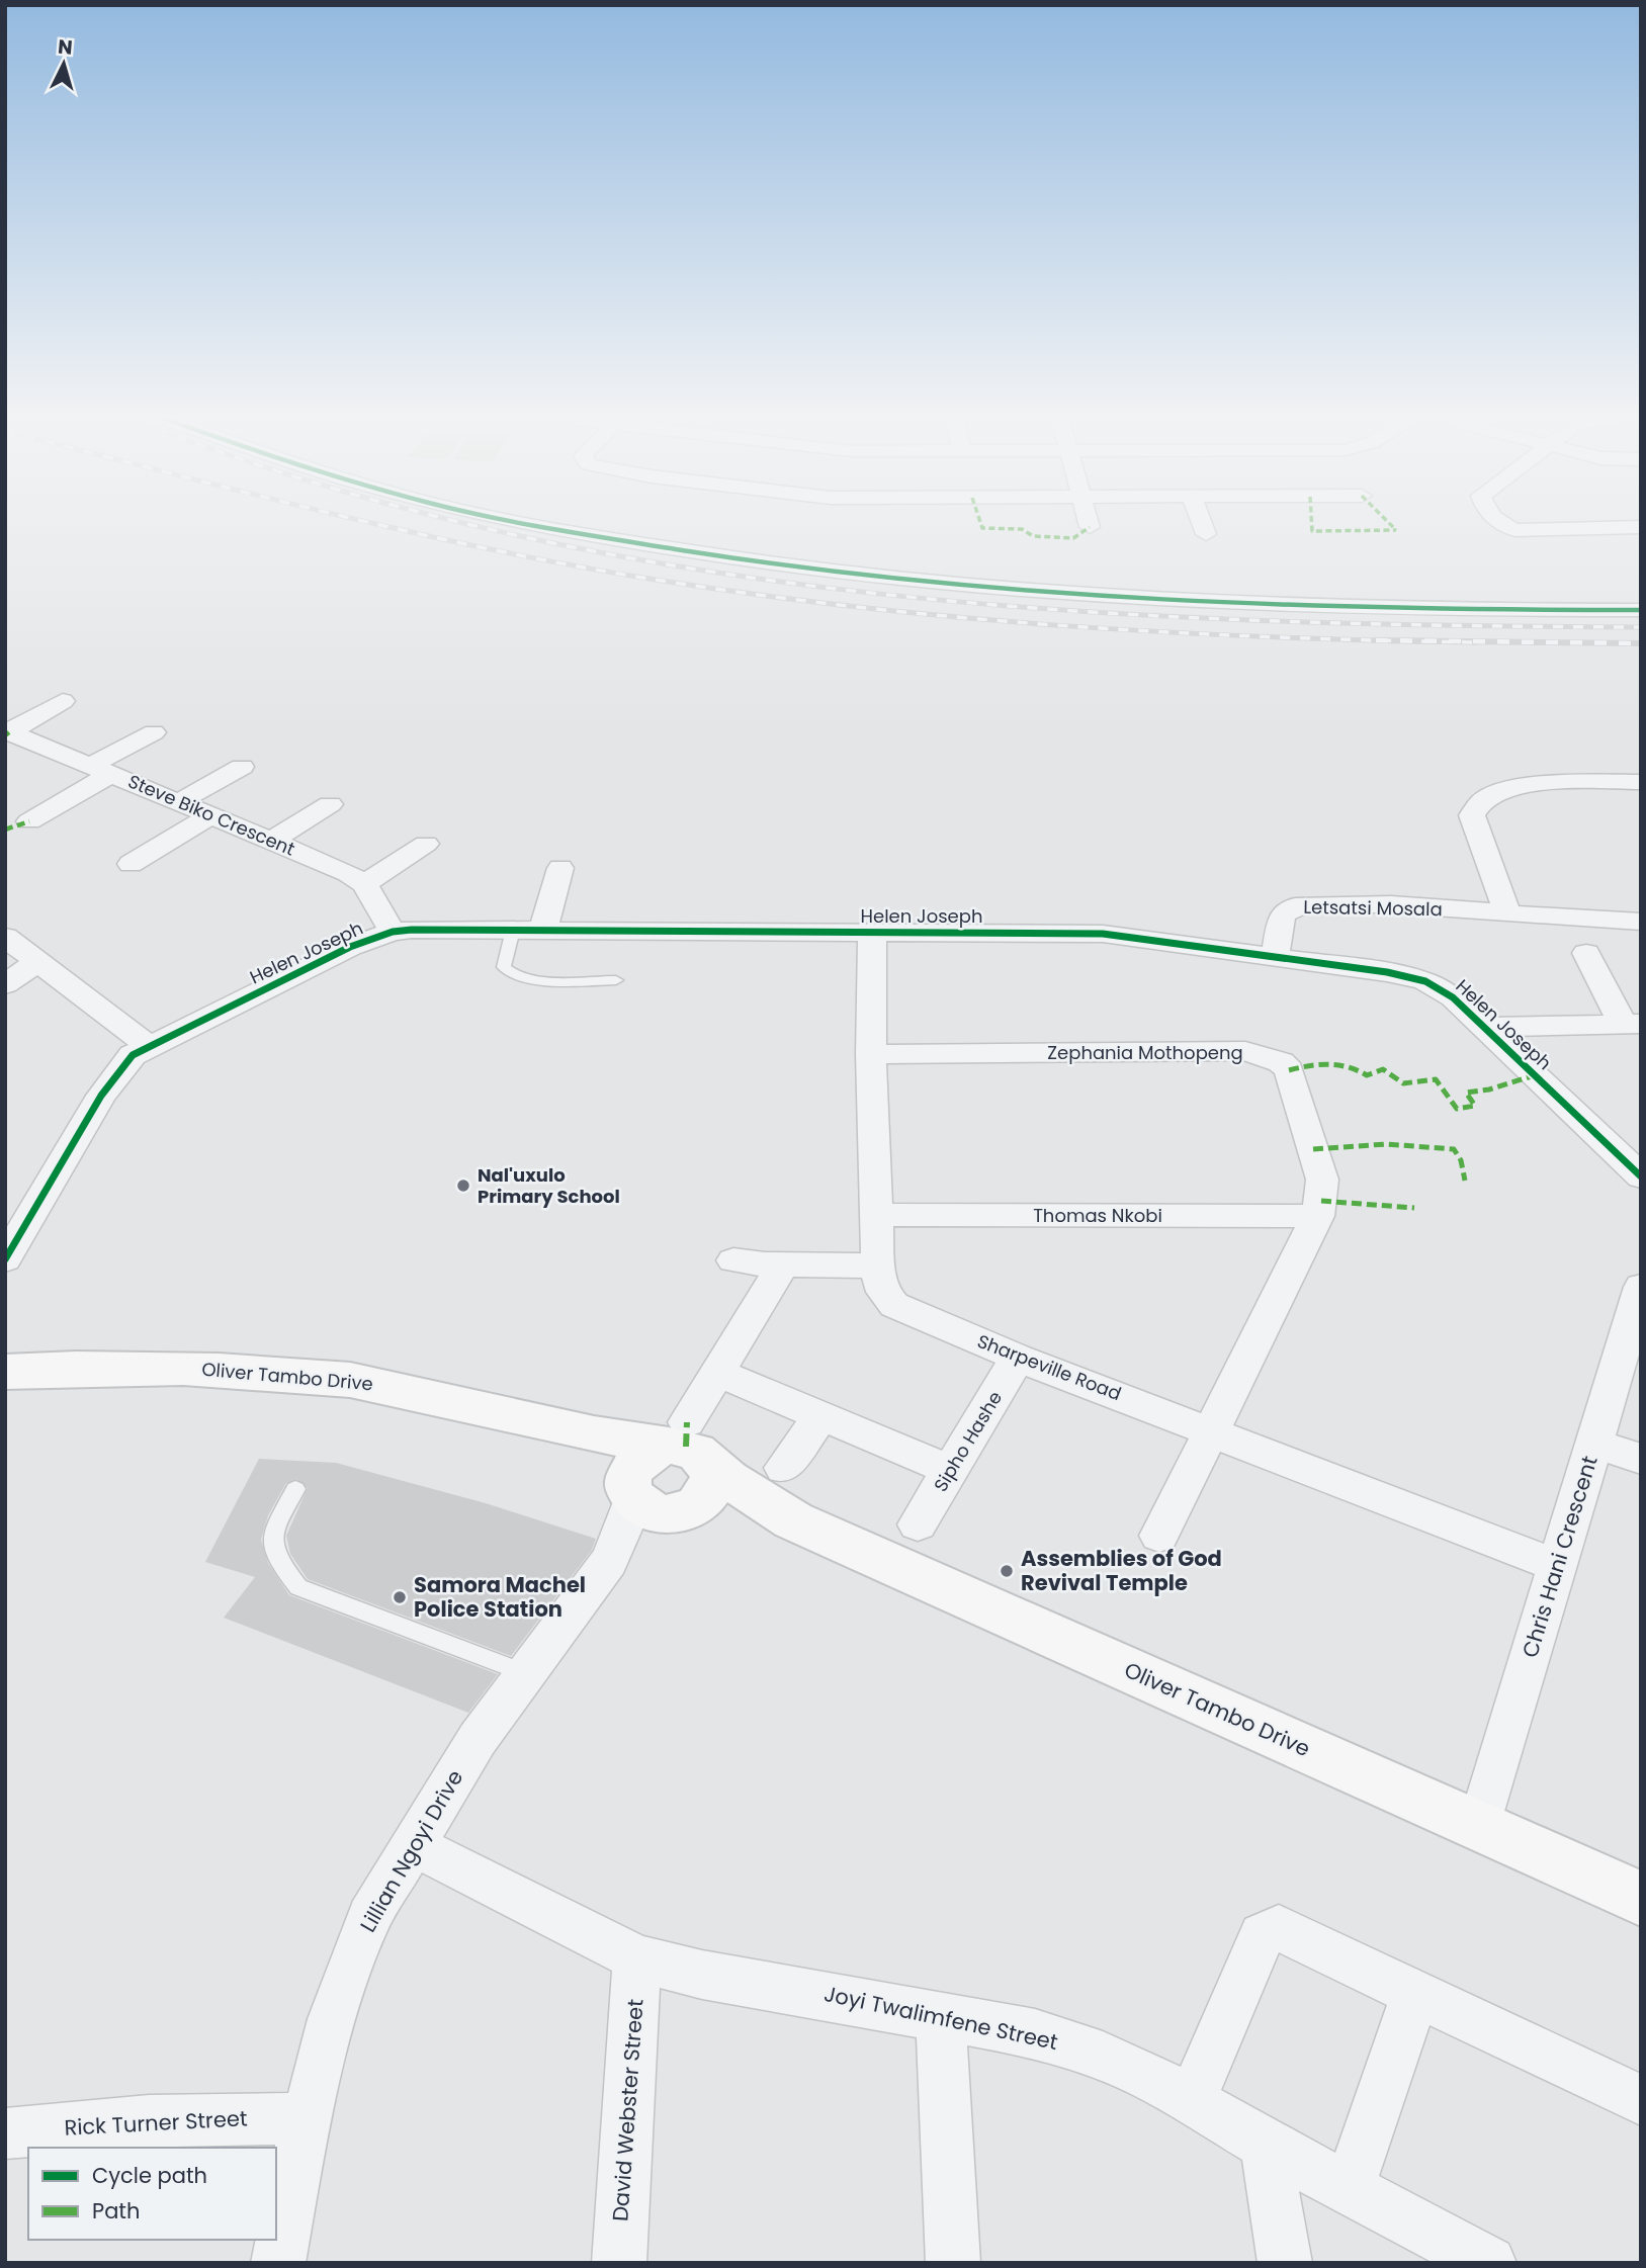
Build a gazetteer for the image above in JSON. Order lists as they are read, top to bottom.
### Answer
{
  "streets": {
    "street": [
      "Steve Biko Crescent",
      "Letsatsi Mosala",
      "Helen Joseph",
      "Zephania Mothopeng",
      "Thomas Nkobi",
      "Sharpeville Road",
      "Oliver Tambo Drive",
      "Sipho Hashe",
      "Chris Hani Crescent",
      "Lillian Ngoyi Drive",
      "Joyi Twalimfene Street",
      "David Webster Street",
      "Rick Turner Street"
    ]
  },
  "crossings": [
    ["Letsatsi Mosala", "Helen Joseph"],
    ["Helen Joseph", "Sharpeville Road"],
    ["Zephania Mothopeng", "Thomas Nkobi"],
    ["Zephania Mothopeng", "Sharpeville Road"],
    ["Thomas Nkobi", "Sharpeville Road"],
    ["Sharpeville Road", "Sipho Hashe"],
    ["Sharpeville Road", "Chris Hani Crescent"],
    ["Oliver Tambo Drive", "Chris Hani Crescent"],
    ["Lillian Ngoyi Drive", "Joyi Twalimfene Street"],
    ["Lillian Ngoyi Drive", "Rick Turner Street"],
    ["Joyi Twalimfene Street", "David Webster Street"]
  ],
  "places": ["Nal'uxulo Primary School", "Assemblies of God Revival Temple", "Samora Machel Police Station"],
  "legend": ["Cycle path", "Path"],
  "north": "top"
}
